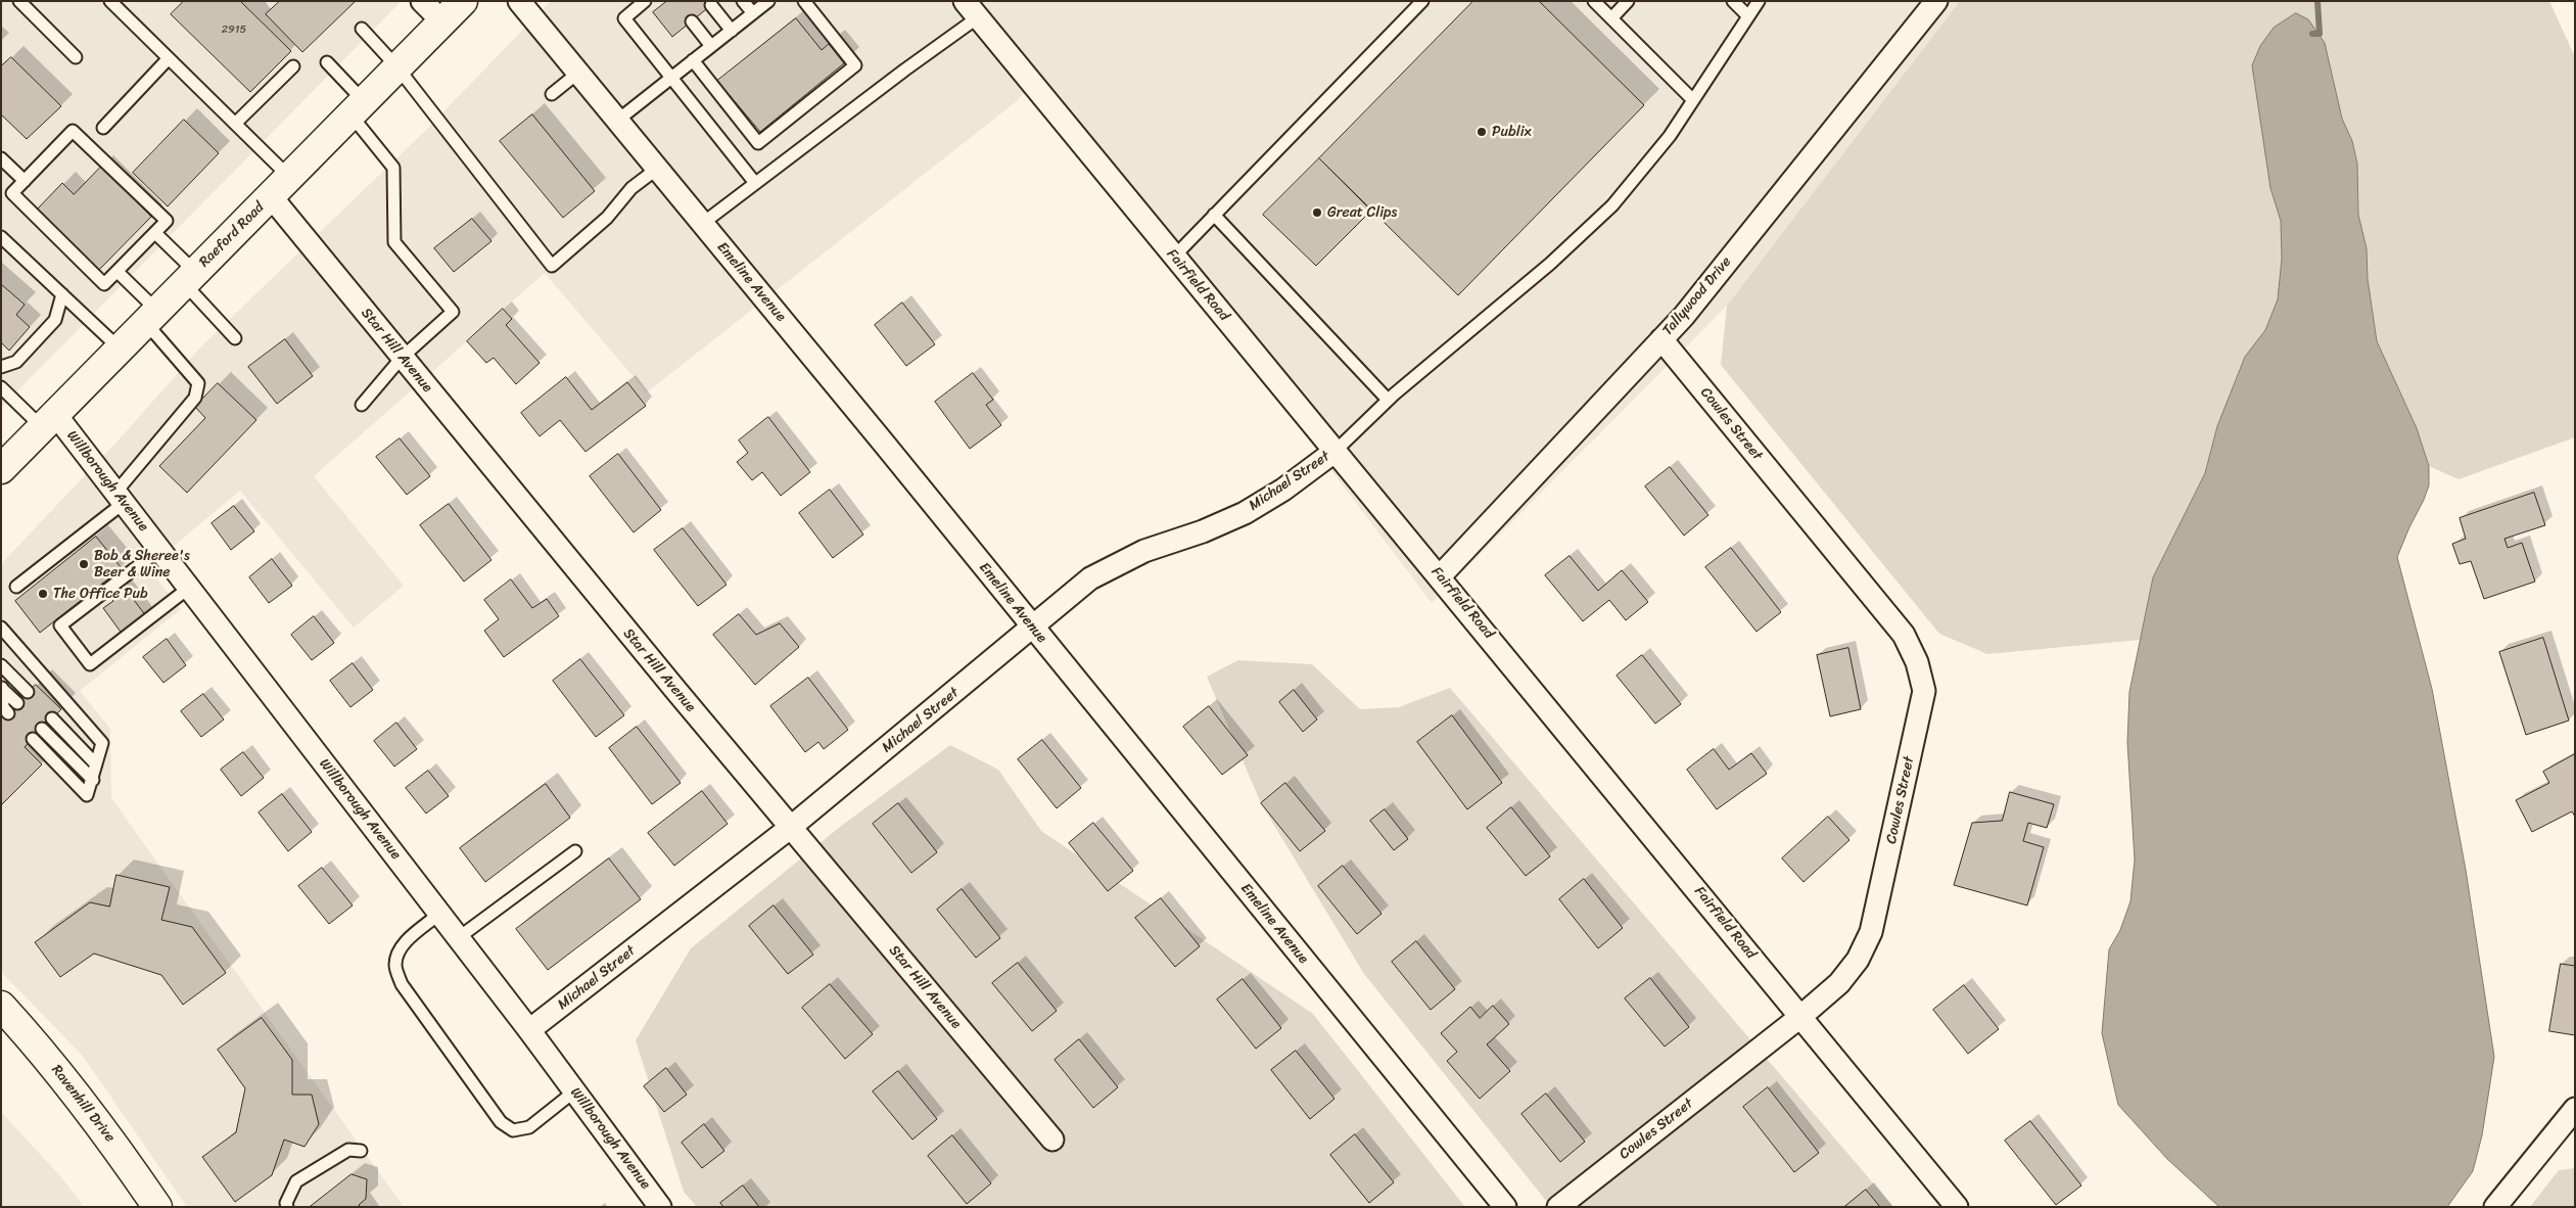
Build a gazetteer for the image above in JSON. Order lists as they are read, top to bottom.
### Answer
{
  "streets": {
    "main road": ["Raeford Road", "Ravenhill Drive"],
    "street": [
      "Emeline Avenue",
      "Fairfield Road",
      "Tallywood Drive",
      "Star Hill Avenue",
      "Cowles Street",
      "Willborough Avenue",
      "Michael Street"
    ]
  },
  "crossings": [
    ["Raeford Road", "Star Hill Avenue"],
    ["Raeford Road", "Willborough Avenue"],
    ["Emeline Avenue", "Michael Street"],
    ["Fairfield Road", "Tallywood Drive"],
    ["Fairfield Road", "Cowles Street"],
    ["Fairfield Road", "Michael Street"],
    ["Tallywood Drive", "Cowles Street"],
    ["Star Hill Avenue", "Michael Street"],
    ["Willborough Avenue", "Michael Street"]
  ],
  "places": [
    "Publix",
    "Great Clips",
    "Bob & Sheree's Beer & Wine",
    "The Office Pub"
  ],
  "house_numbers": ["2915"]
}
